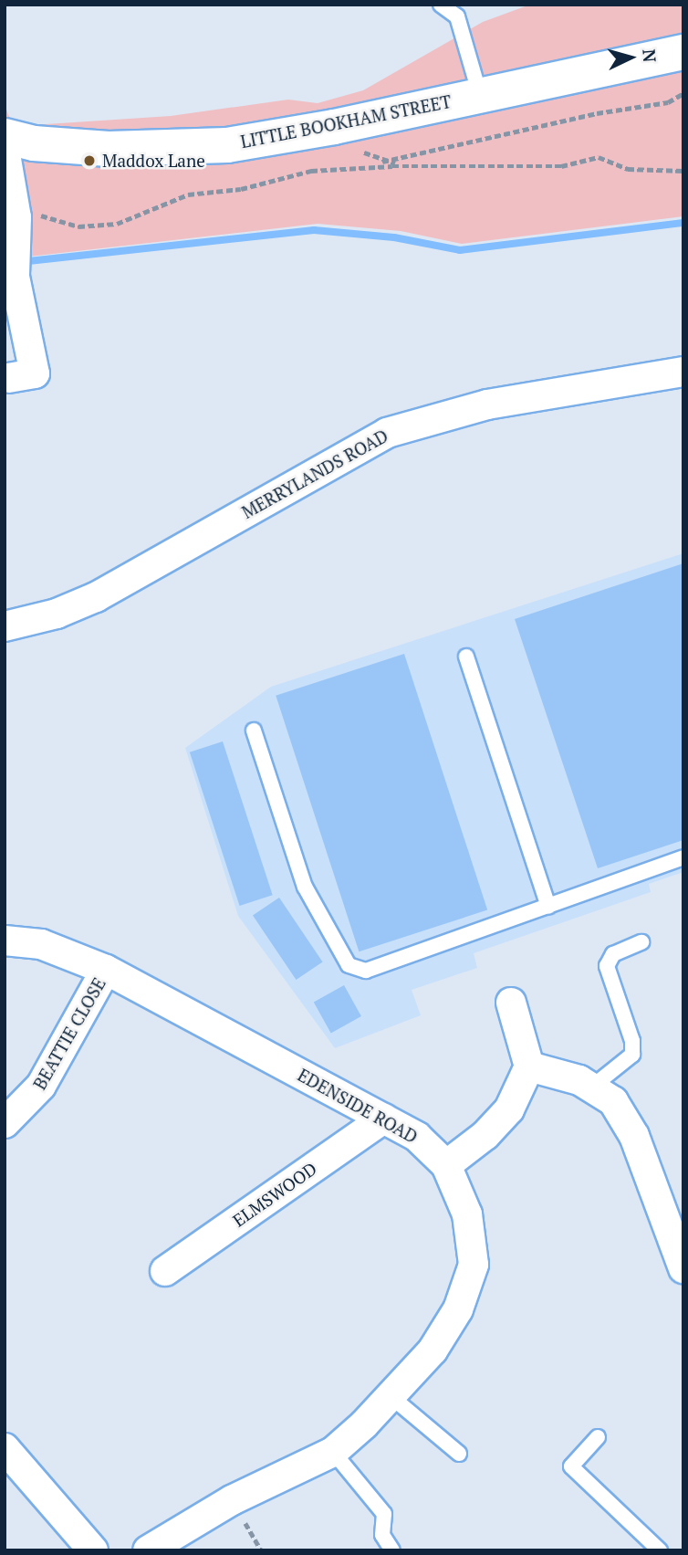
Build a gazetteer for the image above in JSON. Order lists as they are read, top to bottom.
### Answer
{
  "streets": {
    "street": [
      "LITTLE BOOKHAM STREET",
      "MERRYLANDS ROAD",
      "BEATTIE CLOSE",
      "EDENSIDE ROAD",
      "ELMSWOOD"
    ]
  },
  "crossings": [
    ["BEATTIE CLOSE", "EDENSIDE ROAD"],
    ["EDENSIDE ROAD", "ELMSWOOD"]
  ],
  "places": ["Maddox Lane"],
  "north": "right"
}
